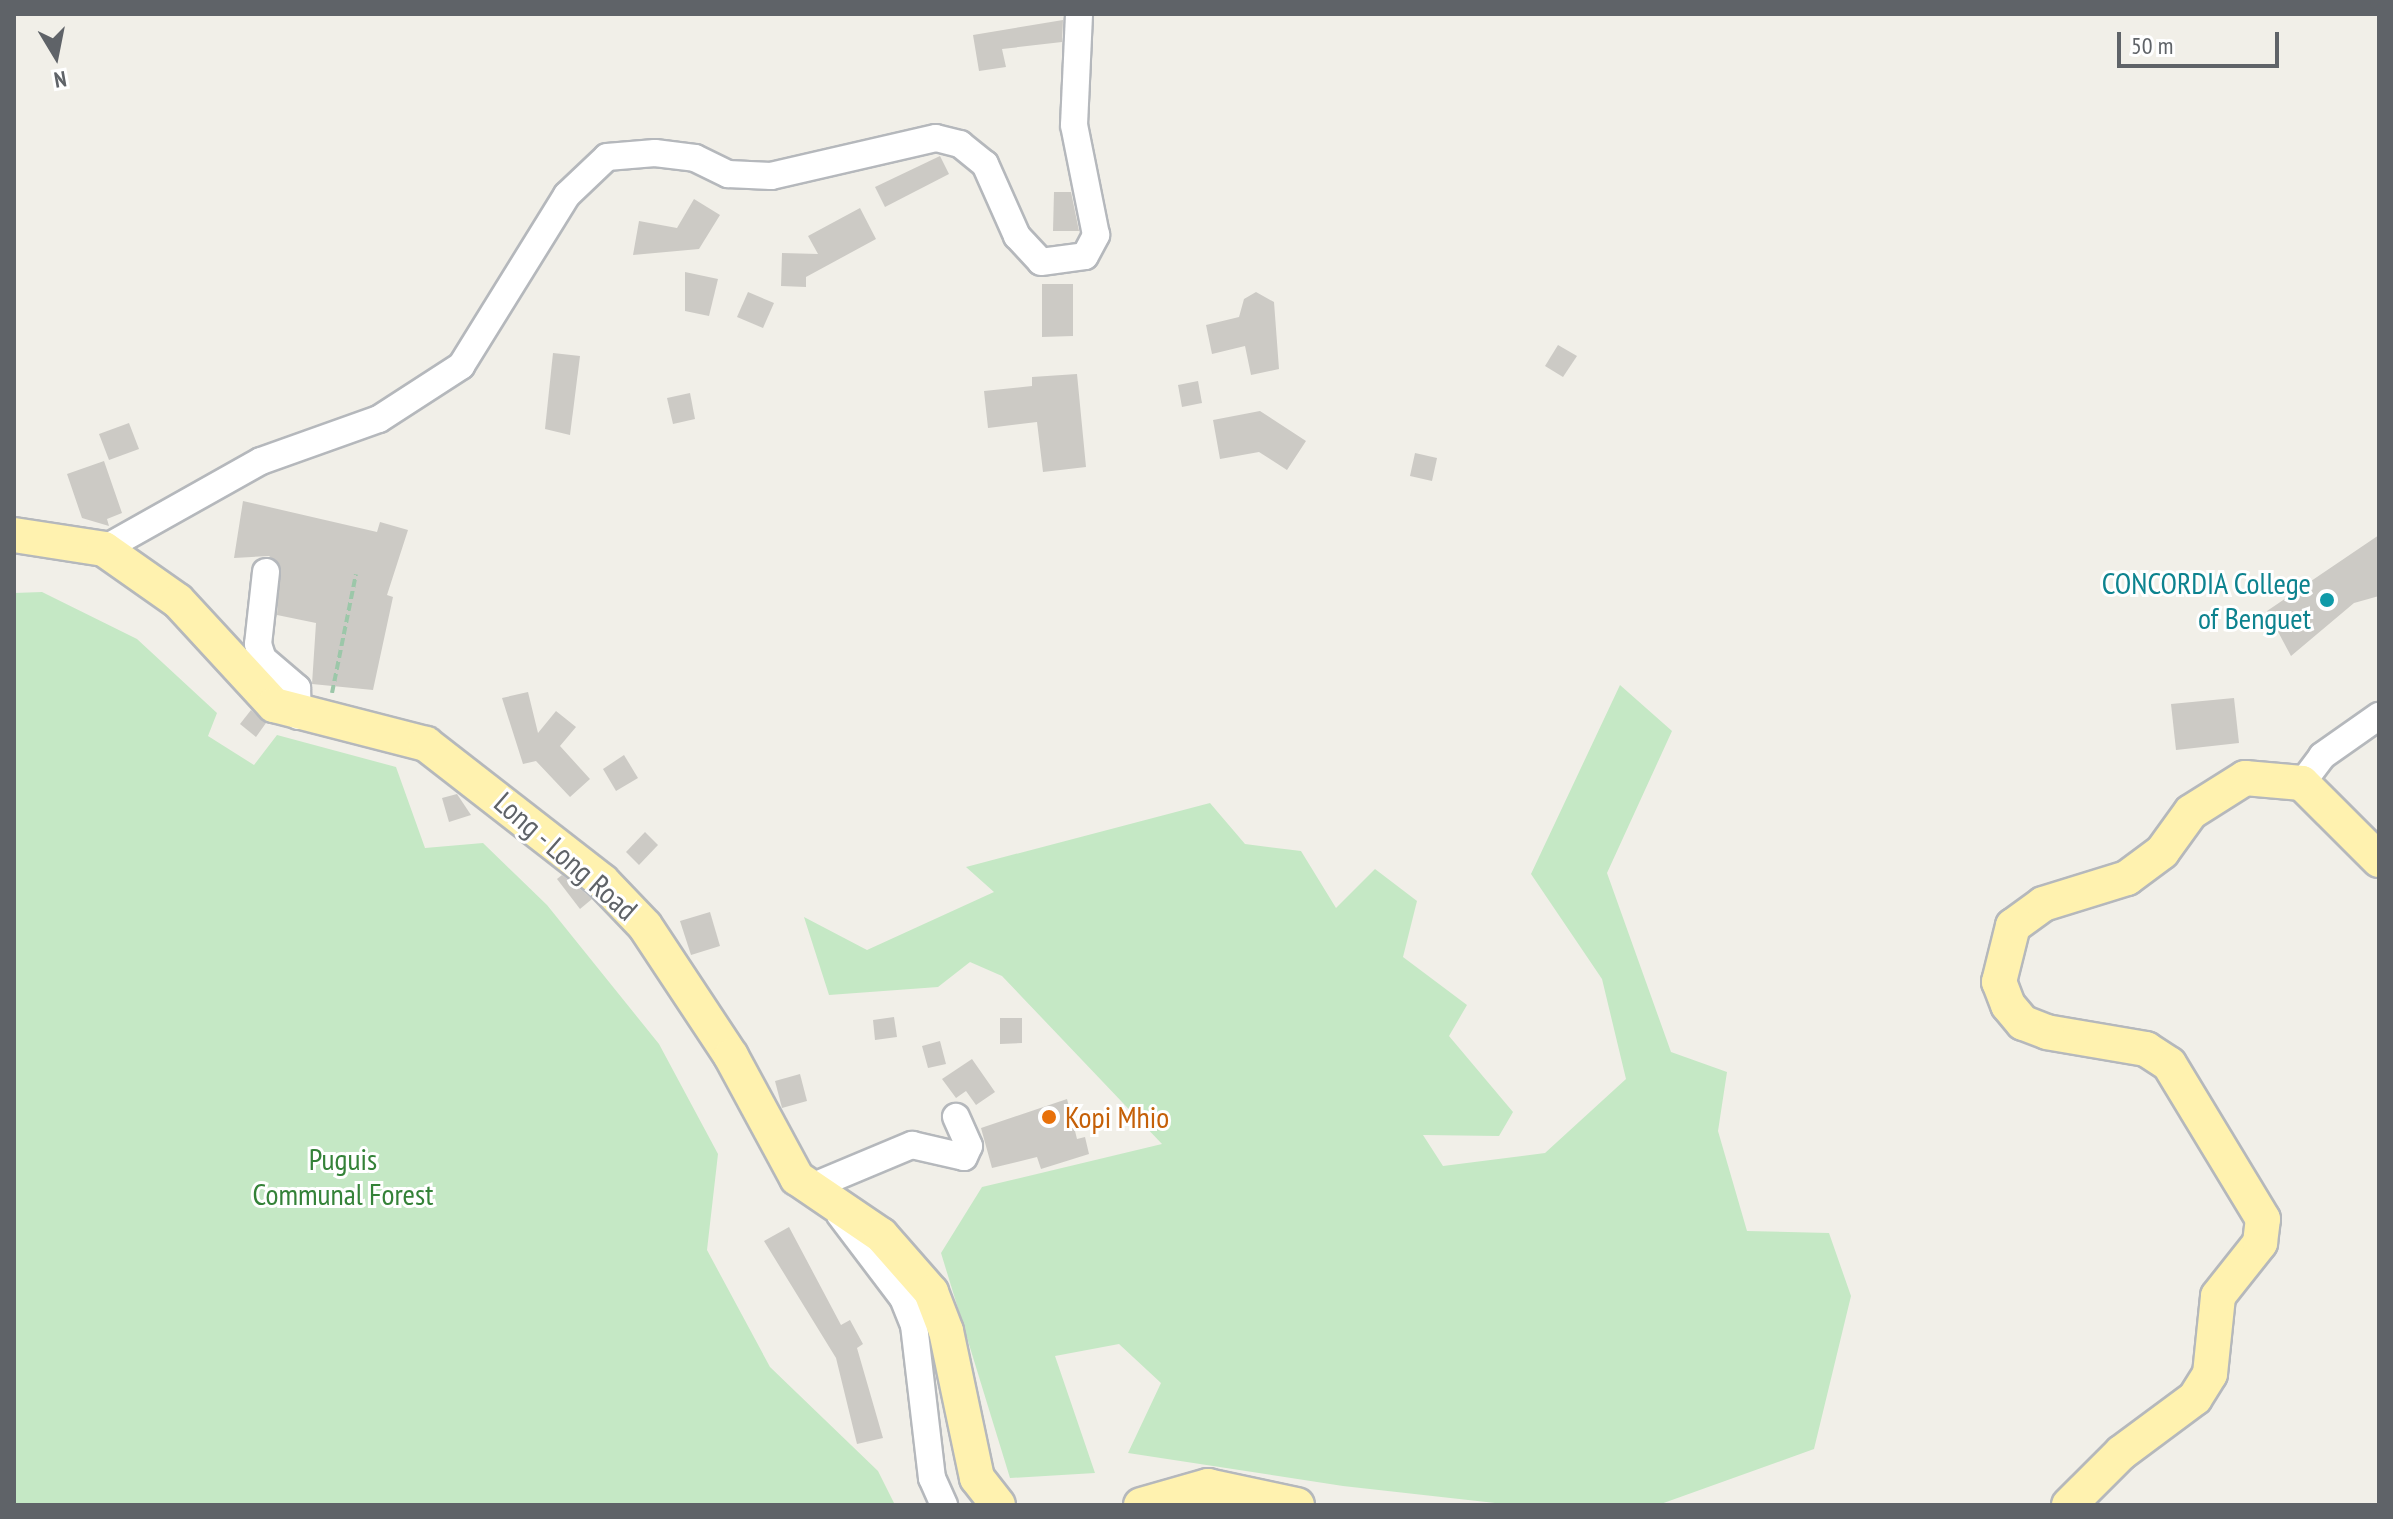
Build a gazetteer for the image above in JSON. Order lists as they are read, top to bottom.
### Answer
{
  "streets": {
    "main road": ["Long - Long Road"]
  },
  "parks": ["Puguis Communal Forest"],
  "places": ["CONCORDIA College of Benguet", "Kopi Mhio"],
  "scale_bar": "50 m",
  "north": "bottom"
}
